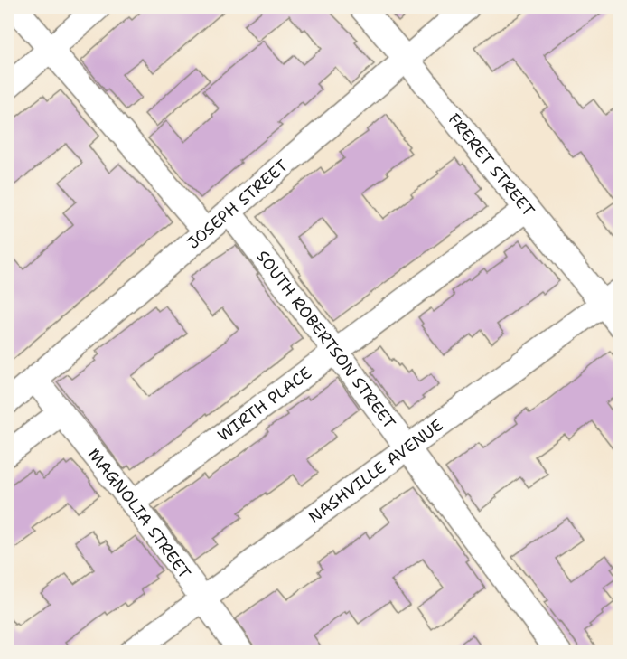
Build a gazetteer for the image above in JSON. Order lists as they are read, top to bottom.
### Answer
{
  "streets": {
    "street": [
      "FRERET STREET",
      "JOSEPH STREET",
      "SOUTH ROBERTSON STREET",
      "WIRTH PLACE",
      "NASHVILLE AVENUE",
      "MAGNOLIA STREET"
    ]
  },
  "crossings": [
    ["FRERET STREET", "JOSEPH STREET"],
    ["FRERET STREET", "WIRTH PLACE"],
    ["FRERET STREET", "NASHVILLE AVENUE"],
    ["JOSEPH STREET", "SOUTH ROBERTSON STREET"],
    ["JOSEPH STREET", "MAGNOLIA STREET"],
    ["SOUTH ROBERTSON STREET", "WIRTH PLACE"],
    ["SOUTH ROBERTSON STREET", "NASHVILLE AVENUE"],
    ["WIRTH PLACE", "MAGNOLIA STREET"],
    ["NASHVILLE AVENUE", "MAGNOLIA STREET"]
  ]
}
